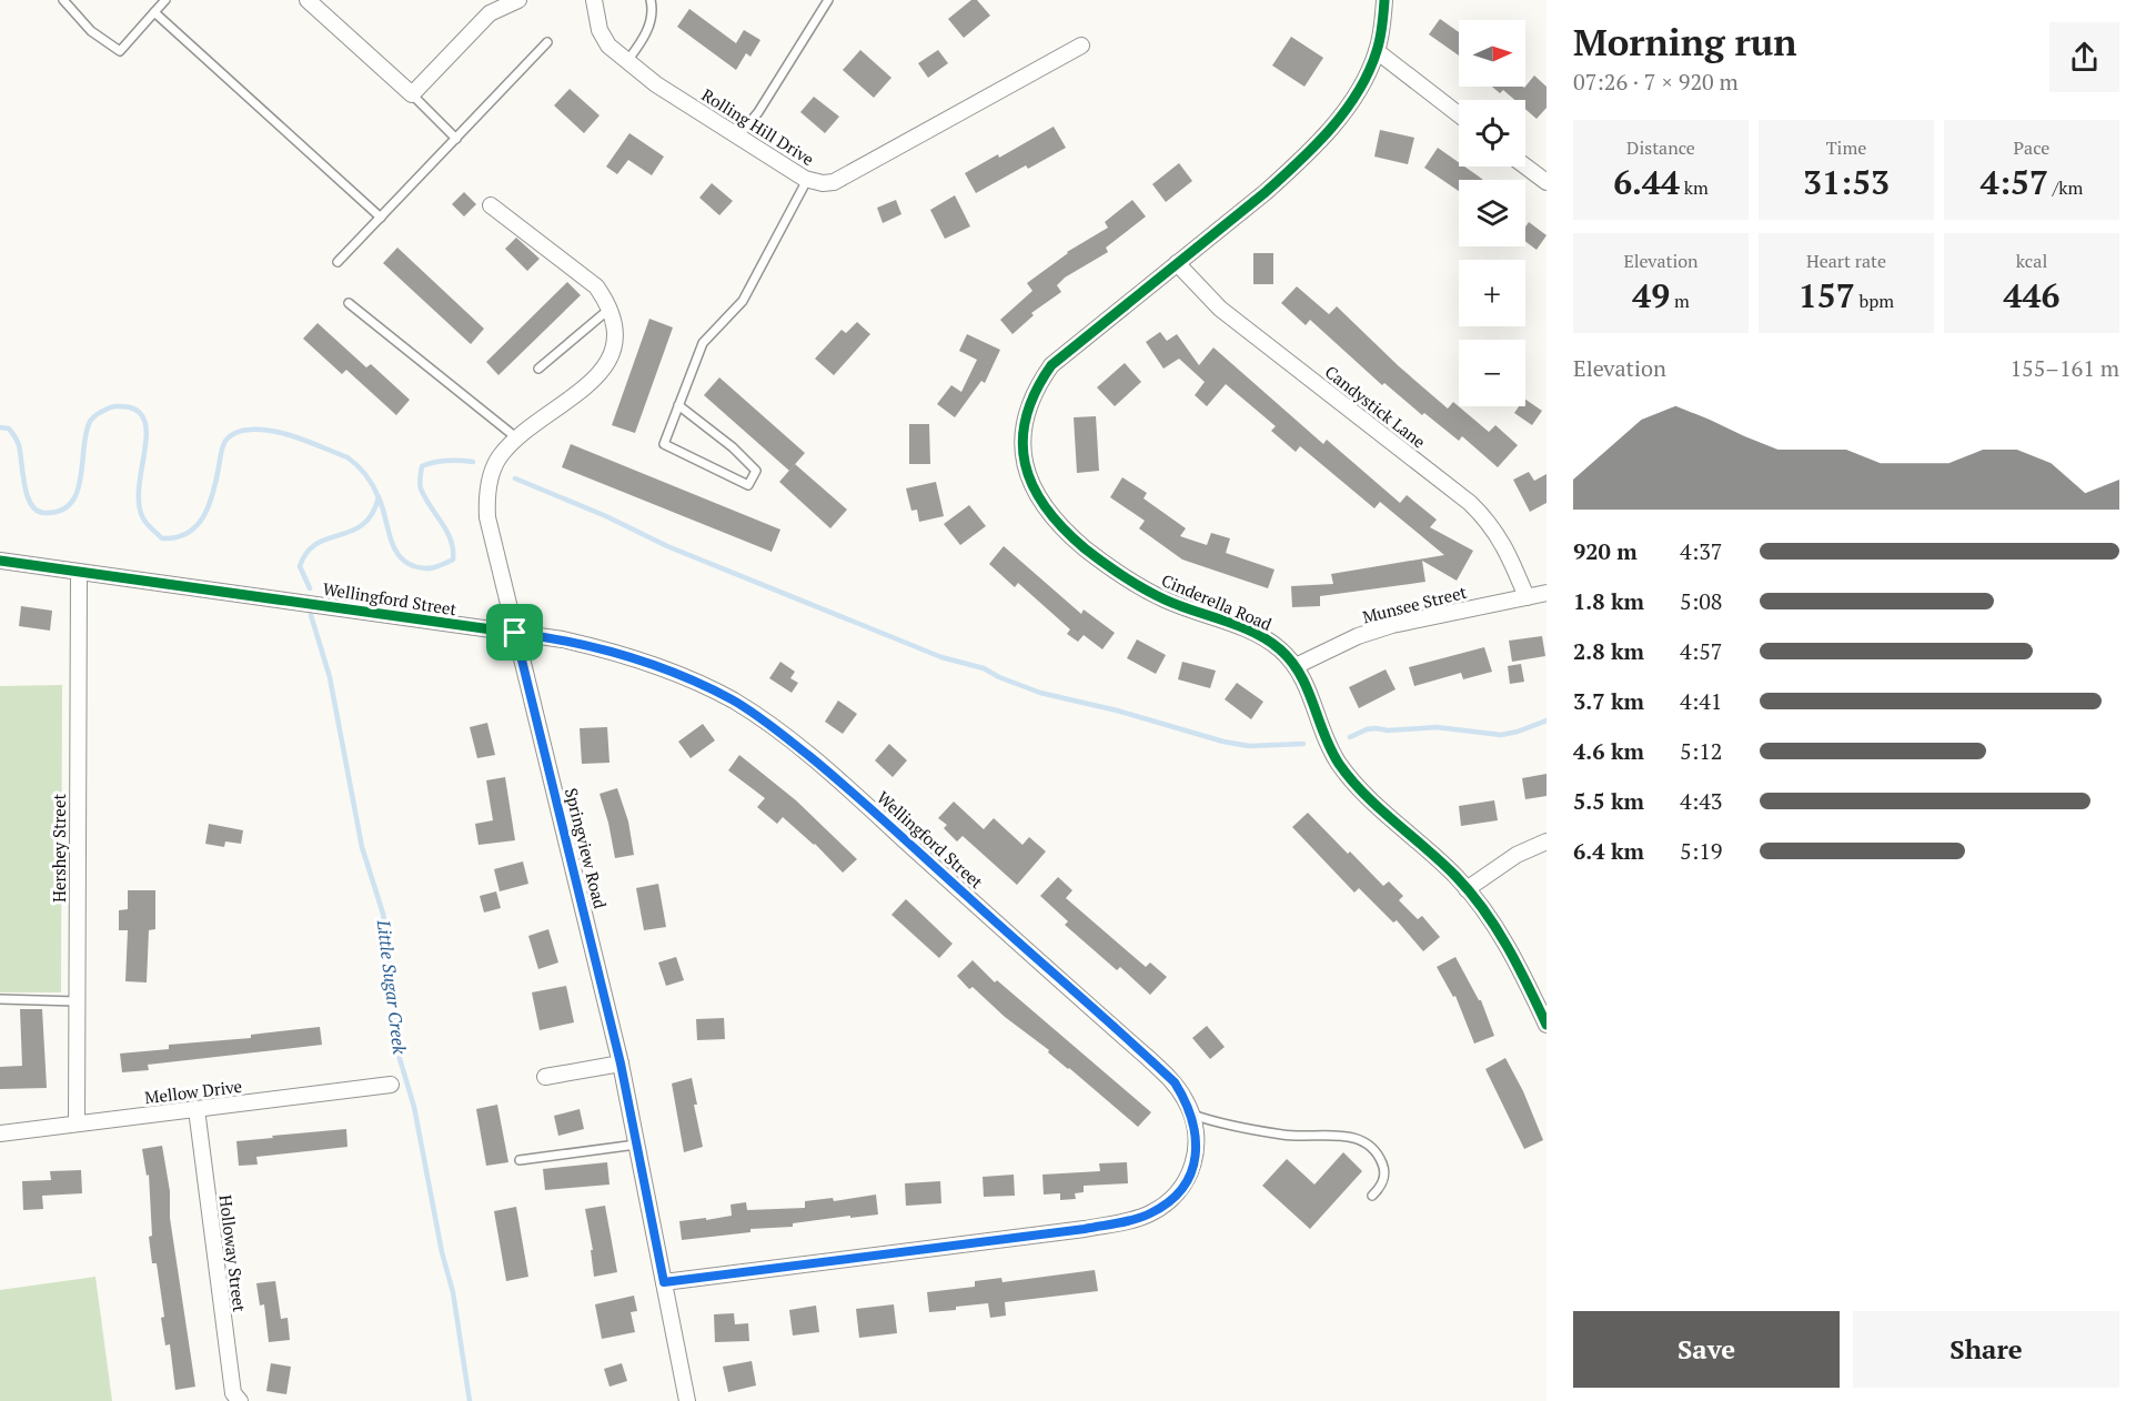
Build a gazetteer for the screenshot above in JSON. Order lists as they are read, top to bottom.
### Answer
{
  "streets": {
    "street": [
      "Rolling Hill Drive",
      "Candystick Lane",
      "Wellingford Street",
      "Cinderella Road",
      "Munsee Street",
      "Hershey Street",
      "Springview Road",
      "Mellow Drive",
      "Holloway Street"
    ]
  },
  "crossings": [
    ["Candystick Lane", "Cinderella Road"],
    ["Candystick Lane", "Munsee Street"],
    ["Wellingford Street", "Hershey Street"],
    ["Wellingford Street", "Springview Road"],
    ["Cinderella Road", "Munsee Street"],
    ["Hershey Street", "Mellow Drive"],
    ["Mellow Drive", "Holloway Street"]
  ],
  "water": ["Little Sugar Creek"],
  "north": "right",
  "page": {
    "heading": ["Morning run", "07:26 · 7 × 920 m"],
    "map_buttons": ["+", "−"],
    "stats": [
      ["Distance", "6.44 km"],
      ["Time", "31:53"],
      ["Pace", "4:57 /km"],
      ["Elevation", "49 m"],
      ["Heart rate", "157 bpm"],
      ["kcal", "446"]
    ],
    "chart": ["Elevation", "155–161 m"],
    "list": [
      {
        "name": "920 m",
        "note": "4:37"
      },
      {
        "name": "1.8 km",
        "note": "5:08"
      },
      {
        "name": "2.8 km",
        "note": "4:57"
      },
      {
        "name": "3.7 km",
        "note": "4:41"
      },
      {
        "name": "4.6 km",
        "note": "5:12"
      },
      {
        "name": "5.5 km",
        "note": "4:43"
      },
      {
        "name": "6.4 km",
        "note": "5:19"
      }
    ],
    "buttons": ["Save", "Share"]
  }
}
